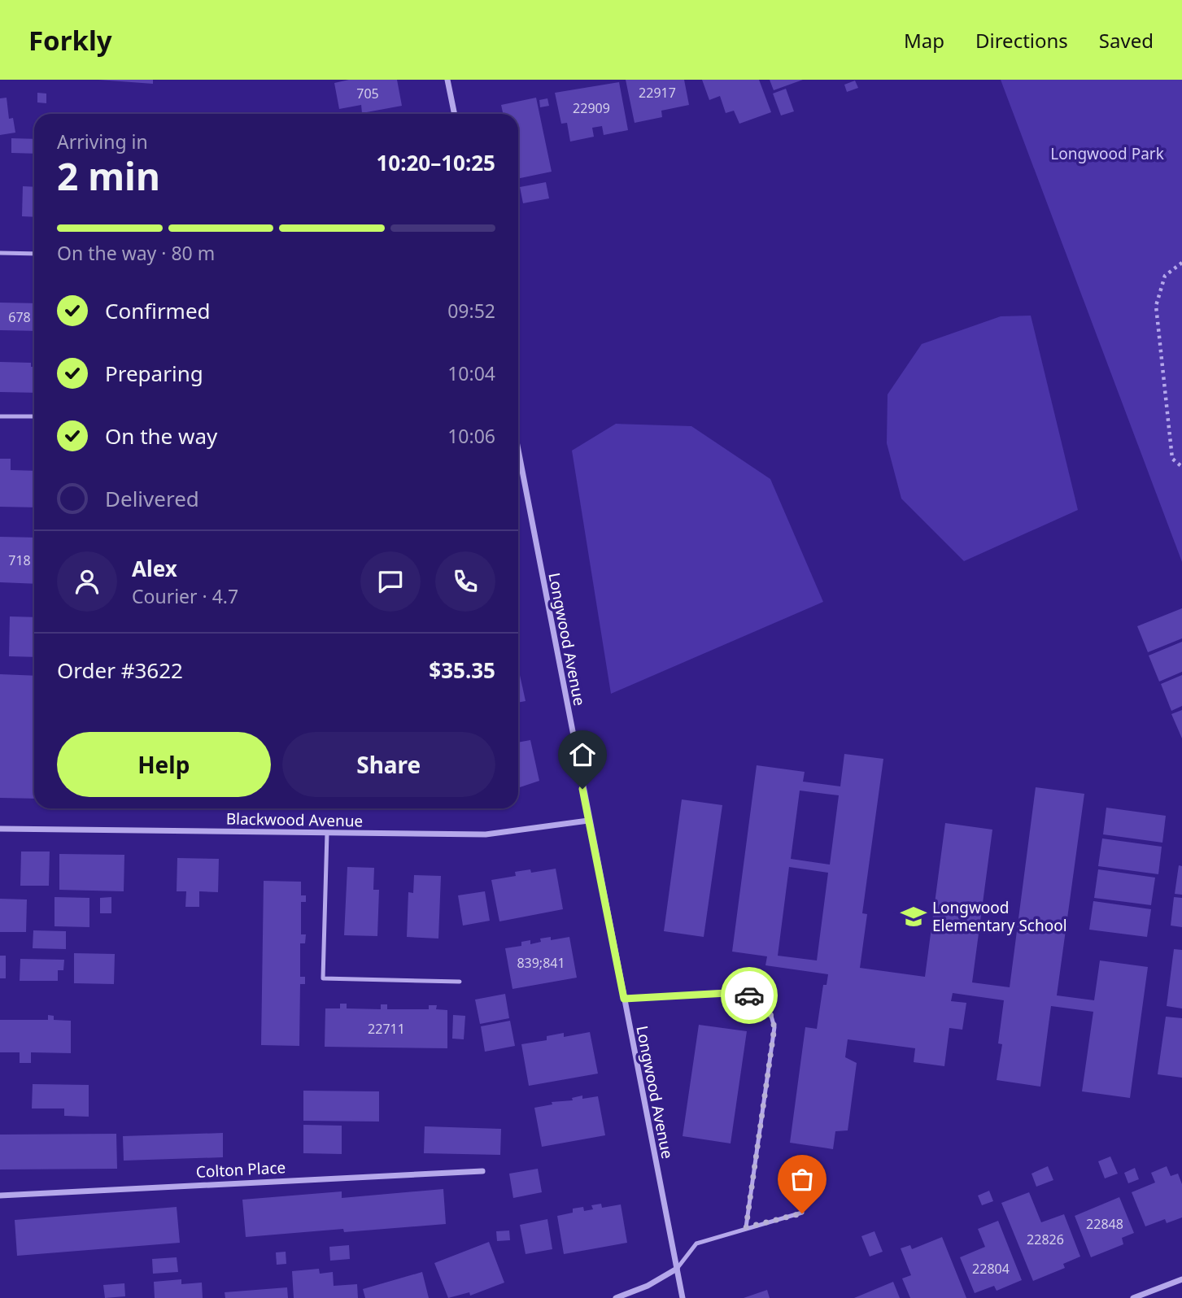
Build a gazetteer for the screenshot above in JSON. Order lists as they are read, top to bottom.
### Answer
{
  "streets": {
    "street": ["Longwood Avenue", "Blackwood Avenue", "Colton Place"]
  },
  "crossings": [
    ["Longwood Avenue", "Blackwood Avenue"]
  ],
  "parks": ["Longwood Park"],
  "places": {
    "school or university": ["Longwood Elementary School"]
  },
  "house_numbers": [
    "22917",
    "705",
    "22909",
    "678",
    "718",
    "839;841",
    "22711",
    "22848",
    "22826",
    "22804"
  ],
  "page": {
    "header": "Forkly",
    "nav": ["Map", "Directions", "Saved"],
    "heading": ["2 min", "Arriving in", "10:20–10:25"],
    "panel": [
      "Alex",
      "Courier · 4.7",
      "Order #3622",
      "$35.35"
    ],
    "bar": "On the way · 80 m",
    "list": [
      ["Confirmed", "09:52"],
      ["Preparing", "10:04"],
      ["On the way", "10:06"],
      "Delivered"
    ],
    "buttons": ["Help", "Share"]
  }
}
